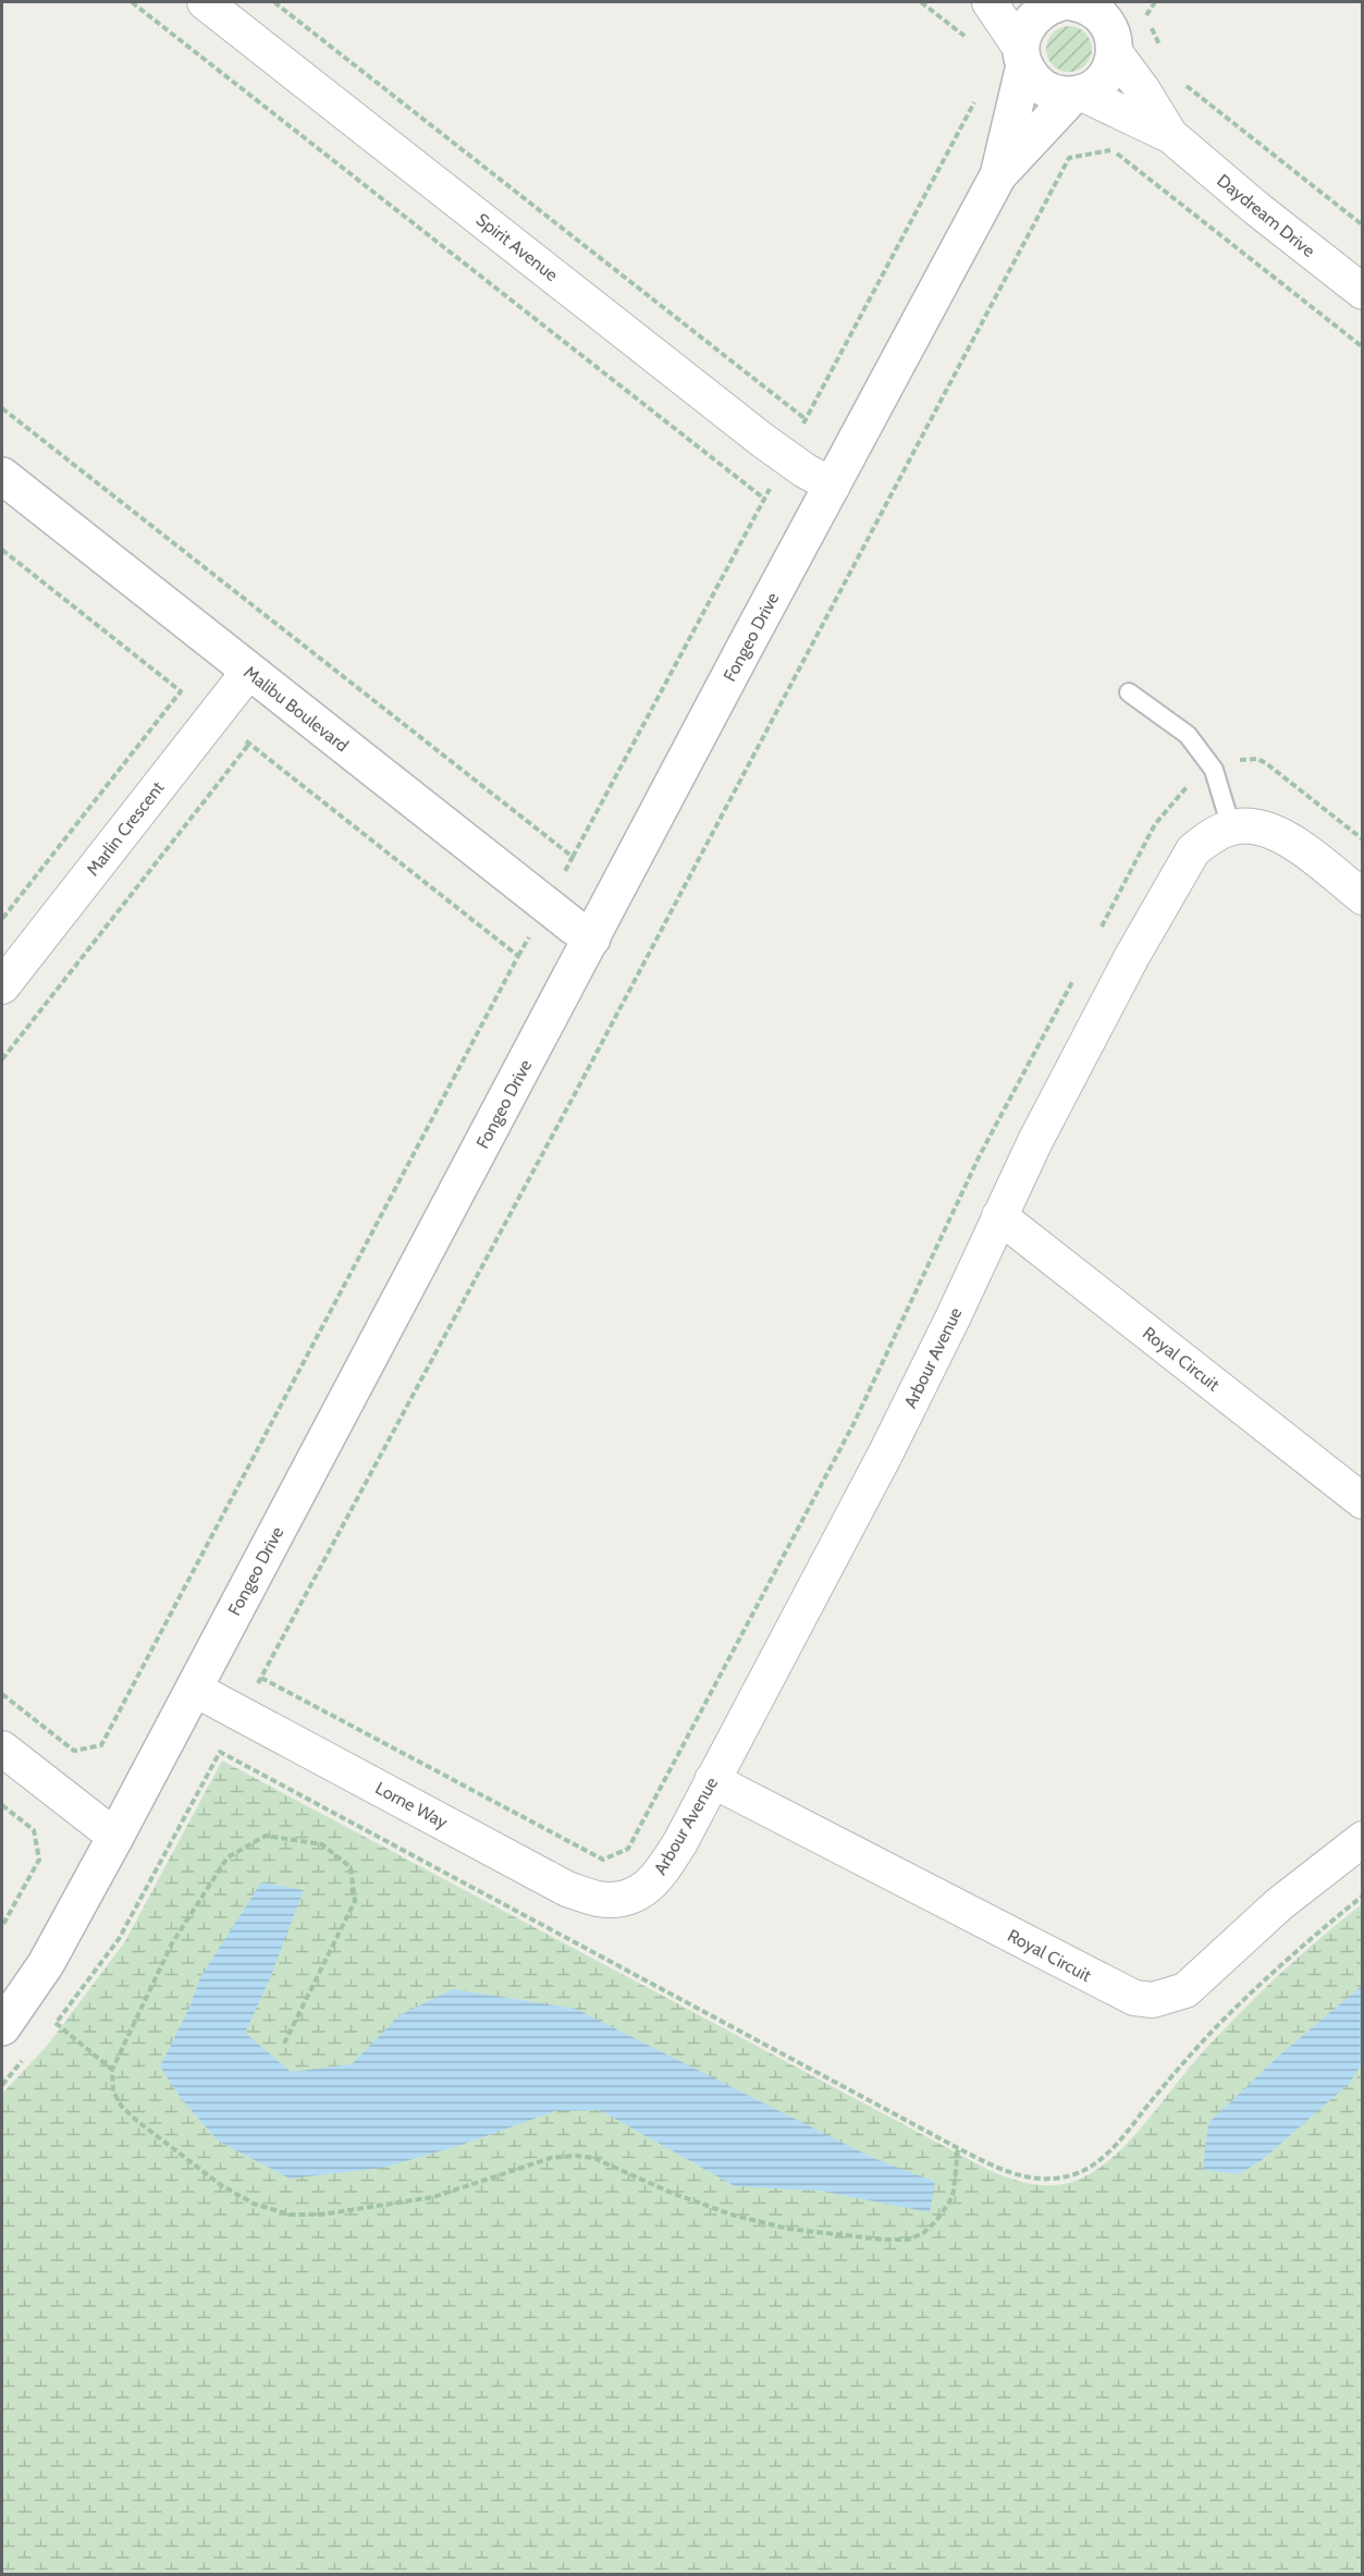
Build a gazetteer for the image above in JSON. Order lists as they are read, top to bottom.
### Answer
{
  "streets": {
    "street": [
      "Daydream Drive",
      "Spirit Avenue",
      "Fongeo Drive",
      "Malibu Boulevard",
      "Marlin Crescent",
      "Arbour Avenue",
      "Royal Circuit",
      "Lorne Way"
    ]
  },
  "crossings": [
    ["Daydream Drive", "Fongeo Drive"],
    ["Spirit Avenue", "Fongeo Drive"],
    ["Fongeo Drive", "Malibu Boulevard"],
    ["Fongeo Drive", "Lorne Way"],
    ["Malibu Boulevard", "Marlin Crescent"],
    ["Arbour Avenue", "Royal Circuit"],
    ["Arbour Avenue", "Lorne Way"]
  ]
}
